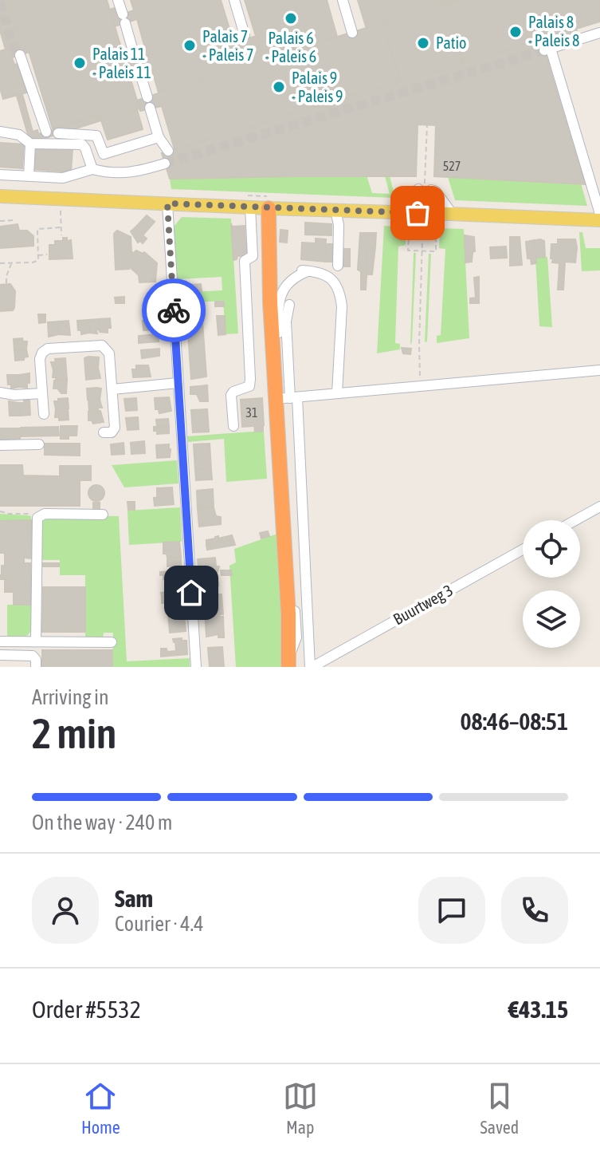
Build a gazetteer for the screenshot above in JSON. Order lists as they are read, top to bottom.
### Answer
{
  "streets": {
    "street": ["Buurtweg 3"]
  },
  "places": [
    "Palais 6 - Paleis 6",
    "Palais 8 - Paleis 8",
    "Patio",
    "Palais 7 - Paleis 7",
    "Palais 11 - Paleis 11",
    "Palais 9 - Paleis 9"
  ],
  "house_numbers": ["527", "31"],
  "page": {
    "heading": ["2 min", "Arriving in", "08:46–08:51"],
    "panel": [
      "Sam",
      "Courier · 4.4",
      "Order #5532",
      "€43.15"
    ],
    "bar": "On the way · 240 m",
    "tabs": ["Home", "Map", "Saved"]
  }
}
